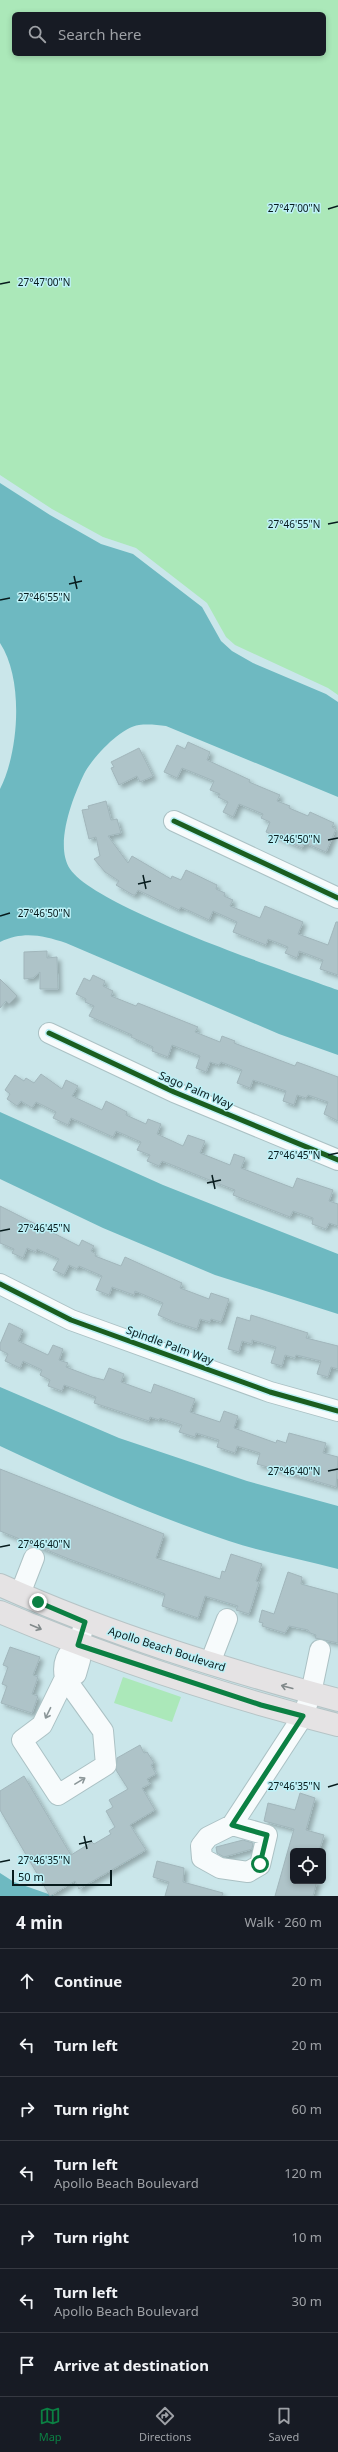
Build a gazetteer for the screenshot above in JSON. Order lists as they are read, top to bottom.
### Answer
{
  "streets": {
    "main road": ["Apollo Beach Boulevard"],
    "street": ["Sago Palm Way", "Spindle Palm Way"]
  },
  "scale_bar": "50 m",
  "page": {
    "search": "Search here",
    "scale": "50 m",
    "heading": ["4 min", "Walk · 260 m"],
    "list": [
      ["Continue", "20 m"],
      ["Turn left", "20 m"],
      ["Turn right", "60 m"],
      ["Turn left", "Apollo Beach Boulevard", "120 m"],
      ["Turn right", "10 m"],
      ["Turn left", "Apollo Beach Boulevard", "30 m"],
      "Arrive at destination"
    ],
    "nav": ["Map", "Directions", "Saved"]
  },
  "coordinates": [
    "27°47'00\"N",
    "27°46'55\"N",
    "27°46'50\"N",
    "27°46'45\"N",
    "27°46'40\"N",
    "27°46'35\"N"
  ]
}
